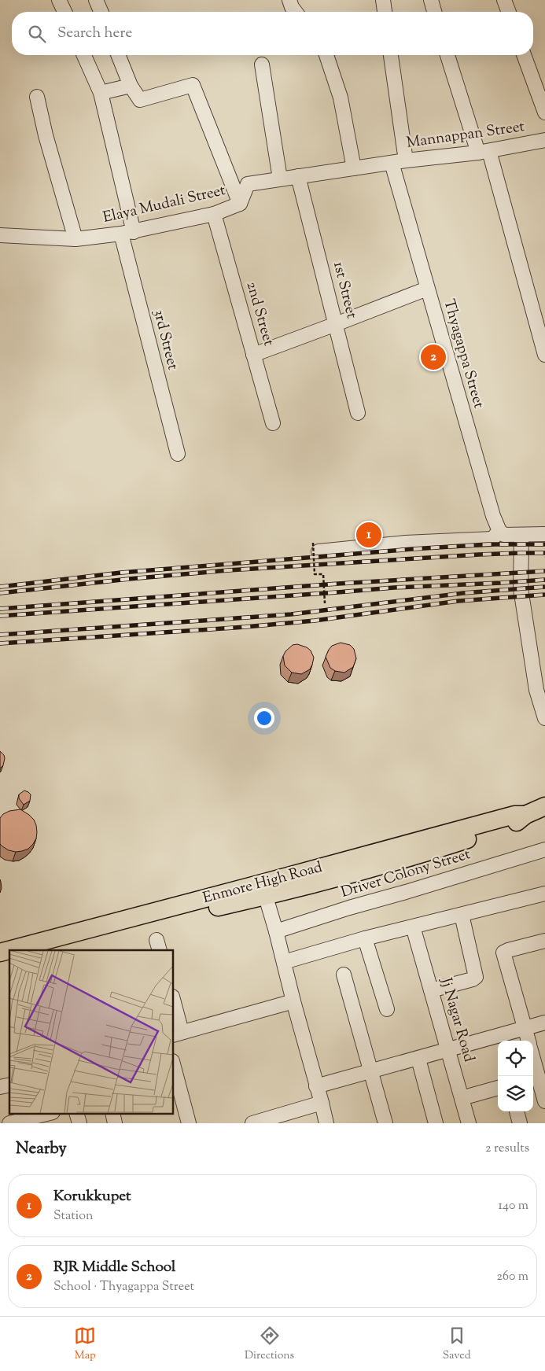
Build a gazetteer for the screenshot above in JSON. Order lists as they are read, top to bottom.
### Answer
{
  "streets": {
    "main road": ["Enmore High Road"],
    "street": [
      "Mannappan Street",
      "Elaya Mudali Street",
      "1st Street",
      "2nd Street",
      "3rd Street",
      "Thyagappa Street",
      "Driver Colony Street",
      "Jj Nagar Road"
    ]
  },
  "crossings": [
    ["Mannappan Street", "Elaya Mudali Street"],
    ["Mannappan Street", "Thyagappa Street"],
    ["Elaya Mudali Street", "1st Street"],
    ["Elaya Mudali Street", "2nd Street"],
    ["Elaya Mudali Street", "3rd Street"],
    ["Elaya Mudali Street", "Thyagappa Street"]
  ],
  "page": {
    "search": "Search here",
    "pins": ["2", "1"],
    "heading": ["Nearby", "2 results"],
    "list": [
      {
        "mark": "1",
        "name": "Korukkupet",
        "note": "Station",
        "value": "140 m"
      },
      {
        "mark": "2",
        "name": "RJR Middle School",
        "note": "School · Thyagappa Street",
        "value": "260 m"
      }
    ],
    "nav": ["Map", "Directions", "Saved"]
  }
}
